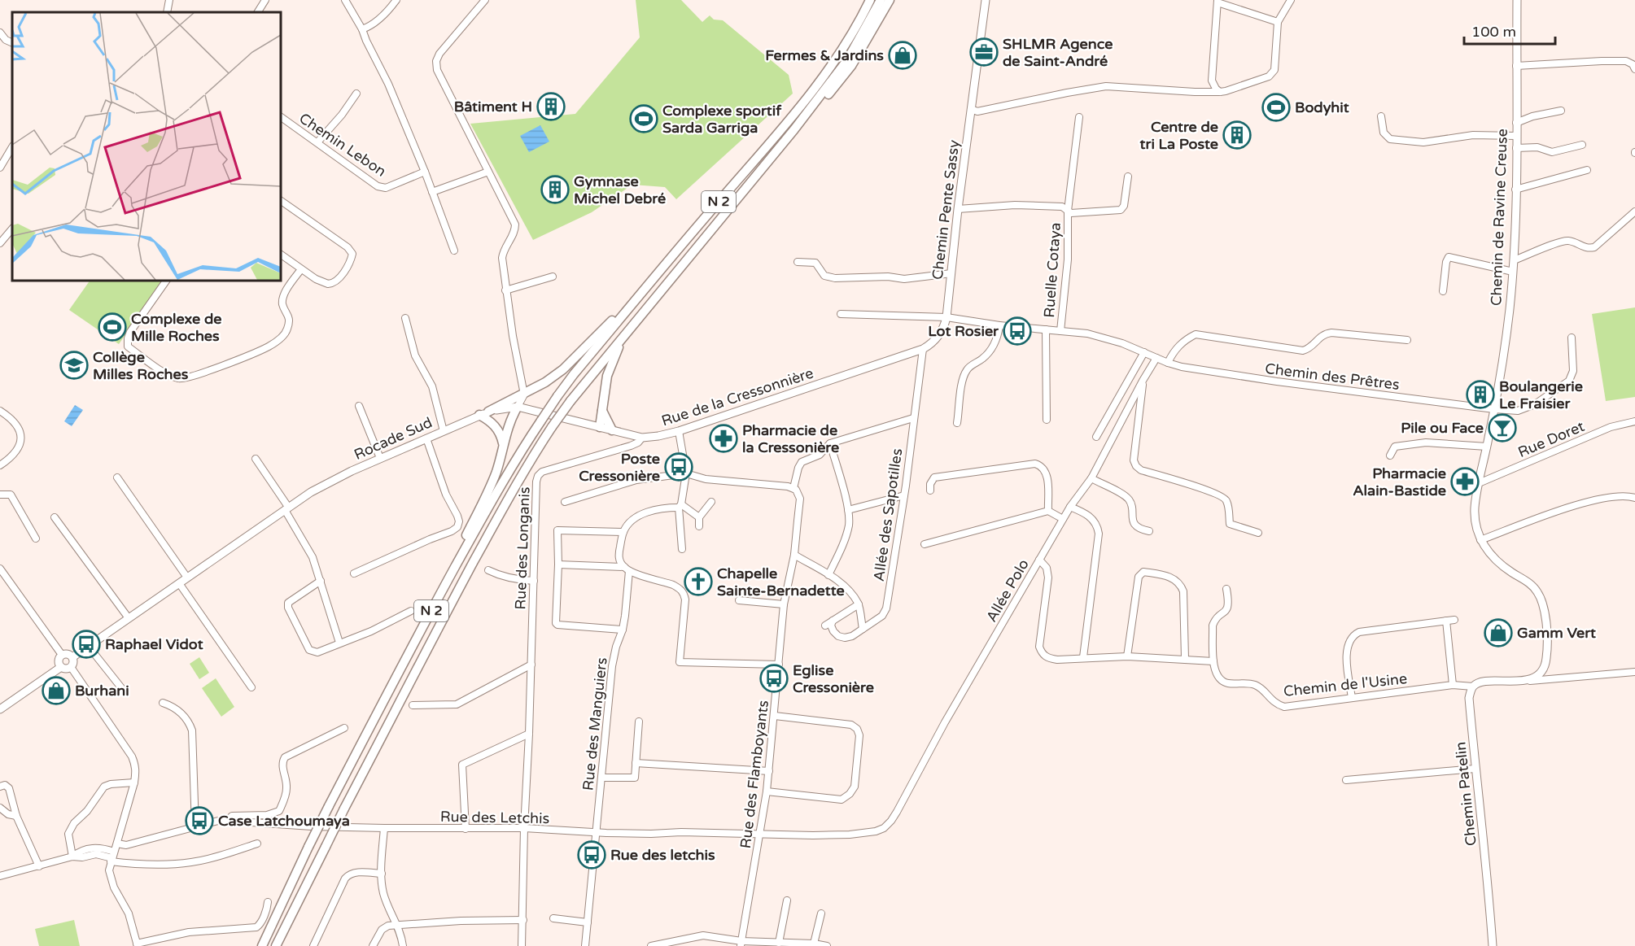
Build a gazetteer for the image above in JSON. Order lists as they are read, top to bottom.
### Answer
{
  "streets": {
    "highway": ["N 2"],
    "main road": [
      "Chemin Pente Sassy",
      "Chemin de Ravine Creuse",
      "Rue de la Cressonnière",
      "Rocade Sud",
      "Chemin Patelin"
    ],
    "street": [
      "Chemin Lebon",
      "Ruelle Cotaya",
      "Chemin des Prêtres",
      "Rue Doret",
      "Allée des Sapotilles",
      "Rue des Longanis",
      "Allée Polo",
      "Chemin de l'Usine",
      "Rue des Manguiers",
      "Rue des Flamboyants",
      "Rue des Letchis"
    ]
  },
  "crossings": [
    ["Chemin Pente Sassy", "Chemin des Prêtres"],
    ["Chemin Pente Sassy", "Rue de la Cressonnière"],
    ["Chemin de Ravine Creuse", "Chemin des Prêtres"],
    ["Chemin de Ravine Creuse", "Rue Doret"],
    ["Ruelle Cotaya", "Chemin des Prêtres"],
    ["Chemin des Prêtres", "Rue de la Cressonnière"],
    ["Chemin des Prêtres", "Allée Polo"],
    ["Rue de la Cressonnière", "Rocade Sud"],
    ["Rue de la Cressonnière", "Allée des Sapotilles"],
    ["Rue de la Cressonnière", "Rue des Longanis"],
    ["Rue des Longanis", "Rue des Letchis"],
    ["Allée Polo", "Rue des Letchis"],
    ["Chemin de l'Usine", "Chemin Patelin"],
    ["Rue des Manguiers", "Rue des Letchis"],
    ["Rue des Flamboyants", "Rue des Letchis"]
  ],
  "places": {
    "office": ["SHLMR Agence de Saint-André"],
    "shop": ["Fermes & Jardins", "Gamm Vert", "Burhani"],
    "building": [
      "Bâtiment H",
      "Centre de tri La Poste",
      "Gymnase Michel Debré",
      "Boulangerie Le Fraisier"
    ],
    "sports": ["Bodyhit", "Complexe sportif Sarda Garriga", "Complexe de Mille Roches"],
    "bus stop": [
      "Lot Rosier",
      "Poste Cressonière",
      "Raphael Vidot",
      "Eglise Cressonière",
      "Case Latchoumaya",
      "Rue des letchis"
    ],
    "school or university": ["Collège Milles Roches"],
    "bar": ["Pile ou Face"],
    "pharmacy": ["Pharmacie de la Cressonière", "Pharmacie Alain-Bastide"],
    "church": ["Chapelle Sainte-Bernadette"]
  },
  "scale_bar": "100 m"
}
